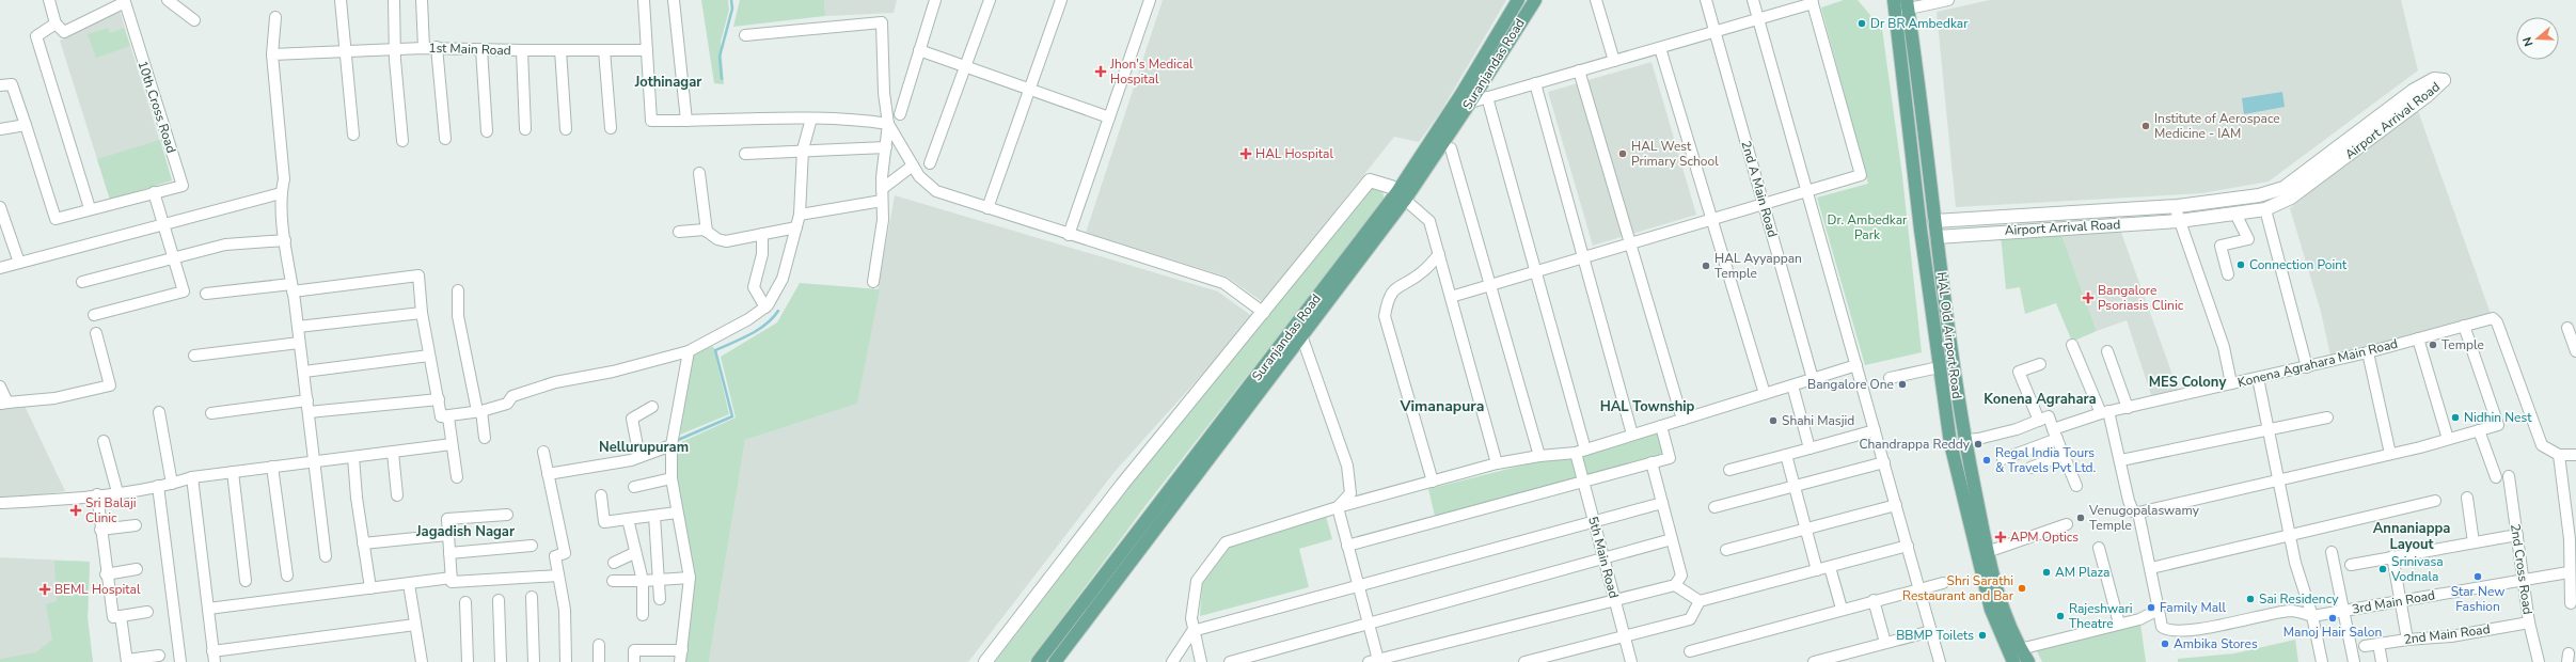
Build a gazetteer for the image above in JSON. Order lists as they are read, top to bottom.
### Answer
{
  "streets": {
    "main road": ["Suranjandas Road", "HAL Old Airport Road"],
    "street": [
      "1st Main Road",
      "10th Cross Road",
      "Airport Arrival Road",
      "2nd A Main Road",
      "Konena Agrahara Main Road",
      "5th Main Road",
      "2nd Cross Road",
      "3rd Main Road",
      "2nd Main Road"
    ]
  },
  "crossings": [
    ["Airport Arrival Road", "HAL Old Airport Road"],
    ["2nd Cross Road", "3rd Main Road"],
    ["2nd Cross Road", "2nd Main Road"]
  ],
  "districts": [
    "Jothinagar",
    "MES Colony",
    "Konena Agrahara",
    "Vimanapura",
    "HAL Township",
    "Nellurupuram",
    "Annaniappa Layout",
    "Jagadish Nagar"
  ],
  "parks": ["Dr. Ambedkar Park"],
  "places": {
    "other": [
      "Dr BR Ambedkar",
      "Institute of Aerospace Medicine - IAM",
      "HAL West Primary School",
      "Connection Point",
      "HAL Ayyappan Temple",
      "Temple",
      "Bangalore One",
      "Nidhin Nest",
      "Shahi Masjid",
      "Chandrappa Reddy",
      "Regal India Tours & Travels Pvt Ltd.",
      "Venugopalaswamy Temple",
      "Srinivasa Vodnala",
      "AM Plaza",
      "Star New Fashion",
      "Shri Sarathi Restaurant and Bar",
      "Sai Residency",
      "Family Mall",
      "Rajeshwari Theatre",
      "Manoj Hair Salon",
      "BBMP Toilets",
      "Ambika Stores"
    ],
    "health": [
      "Jhon's Medical Hospital",
      "HAL Hospital",
      "Bangalore Psoriasis Clinic",
      "Sri Balaji Clinic",
      "APM Optics",
      "BEML Hospital"
    ]
  },
  "north": "left"
}
